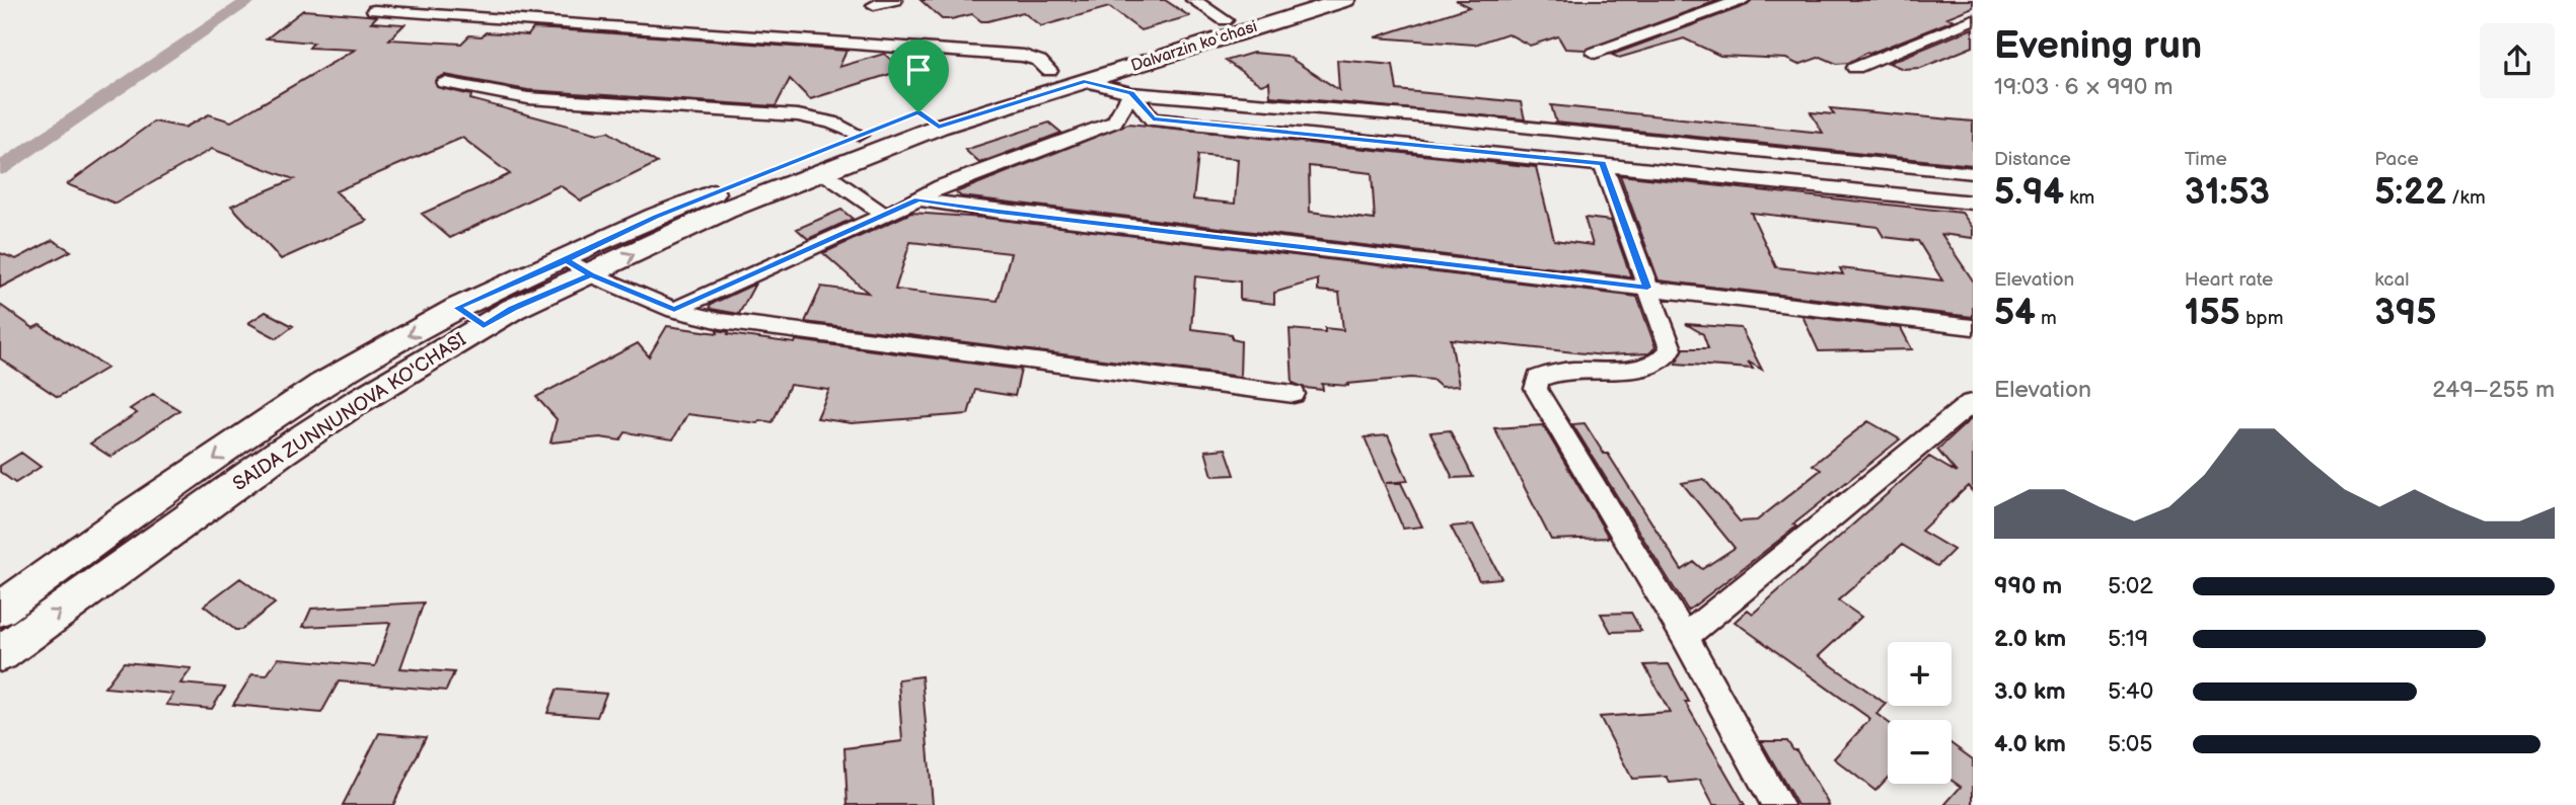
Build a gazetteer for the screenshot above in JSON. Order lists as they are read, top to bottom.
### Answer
{
  "streets": {
    "main road": ["Dalvarzin koʻchasi", "SAIDA ZUNNUNOVA KO'CHASI"]
  },
  "crossings": [
    ["Dalvarzin koʻchasi", "SAIDA ZUNNUNOVA KO'CHASI"]
  ],
  "page": {
    "heading": ["Evening run", "19:03 · 6 × 990 m"],
    "stats": [
      ["Distance", "5.94 km"],
      ["Time", "31:53"],
      ["Pace", "5:22 /km"],
      ["Elevation", "54 m"],
      ["Heart rate", "155 bpm"],
      ["kcal", "395"]
    ],
    "chart": ["Elevation", "249–255 m"],
    "list": [
      {
        "name": "990 m",
        "note": "5:02"
      },
      {
        "name": "2.0 km",
        "note": "5:19"
      },
      {
        "name": "3.0 km",
        "note": "5:40"
      },
      {
        "name": "4.0 km",
        "note": "5:05"
      }
    ],
    "map_buttons": ["+", "−"]
  }
}
